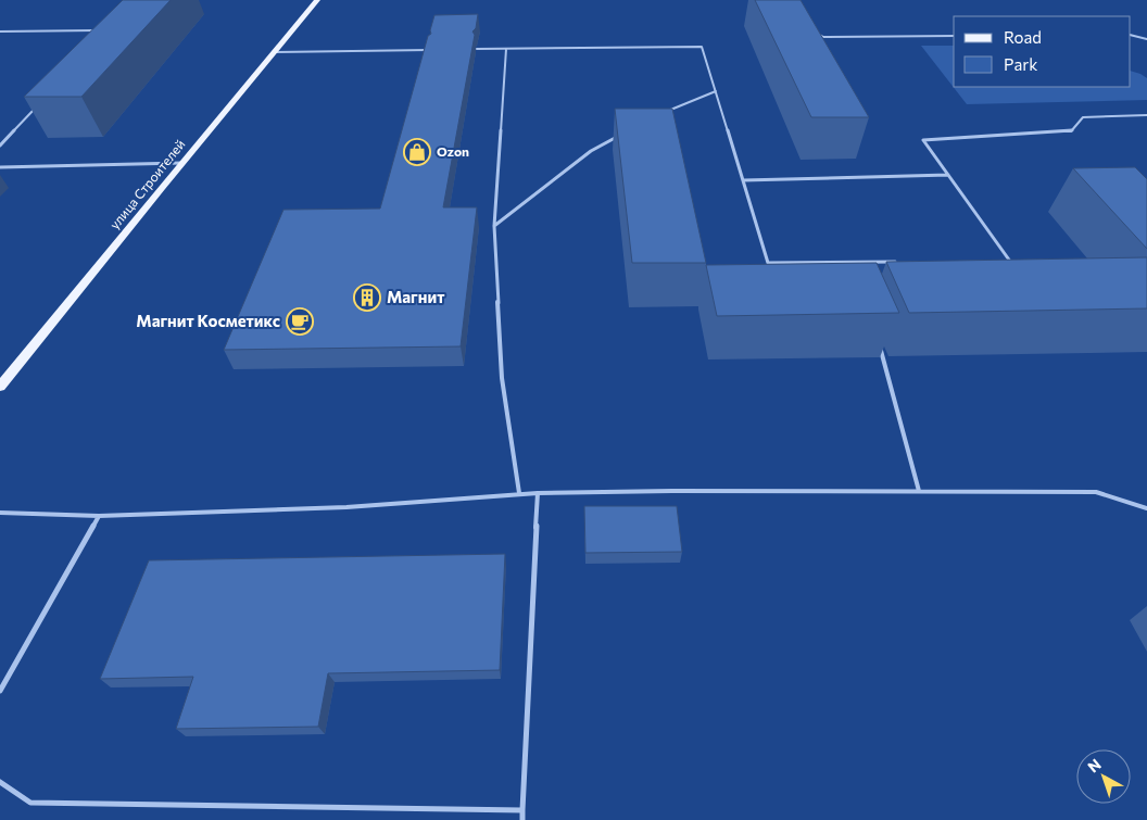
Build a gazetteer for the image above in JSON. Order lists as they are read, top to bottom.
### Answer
{
  "streets": {
    "main road": ["улица Строителей"]
  },
  "places": {
    "shop": ["Ozon"],
    "building": ["Магнит"],
    "cafe": ["Магнит Косметикс"]
  },
  "legend": ["Road", "Park"],
  "north": "top left"
}
